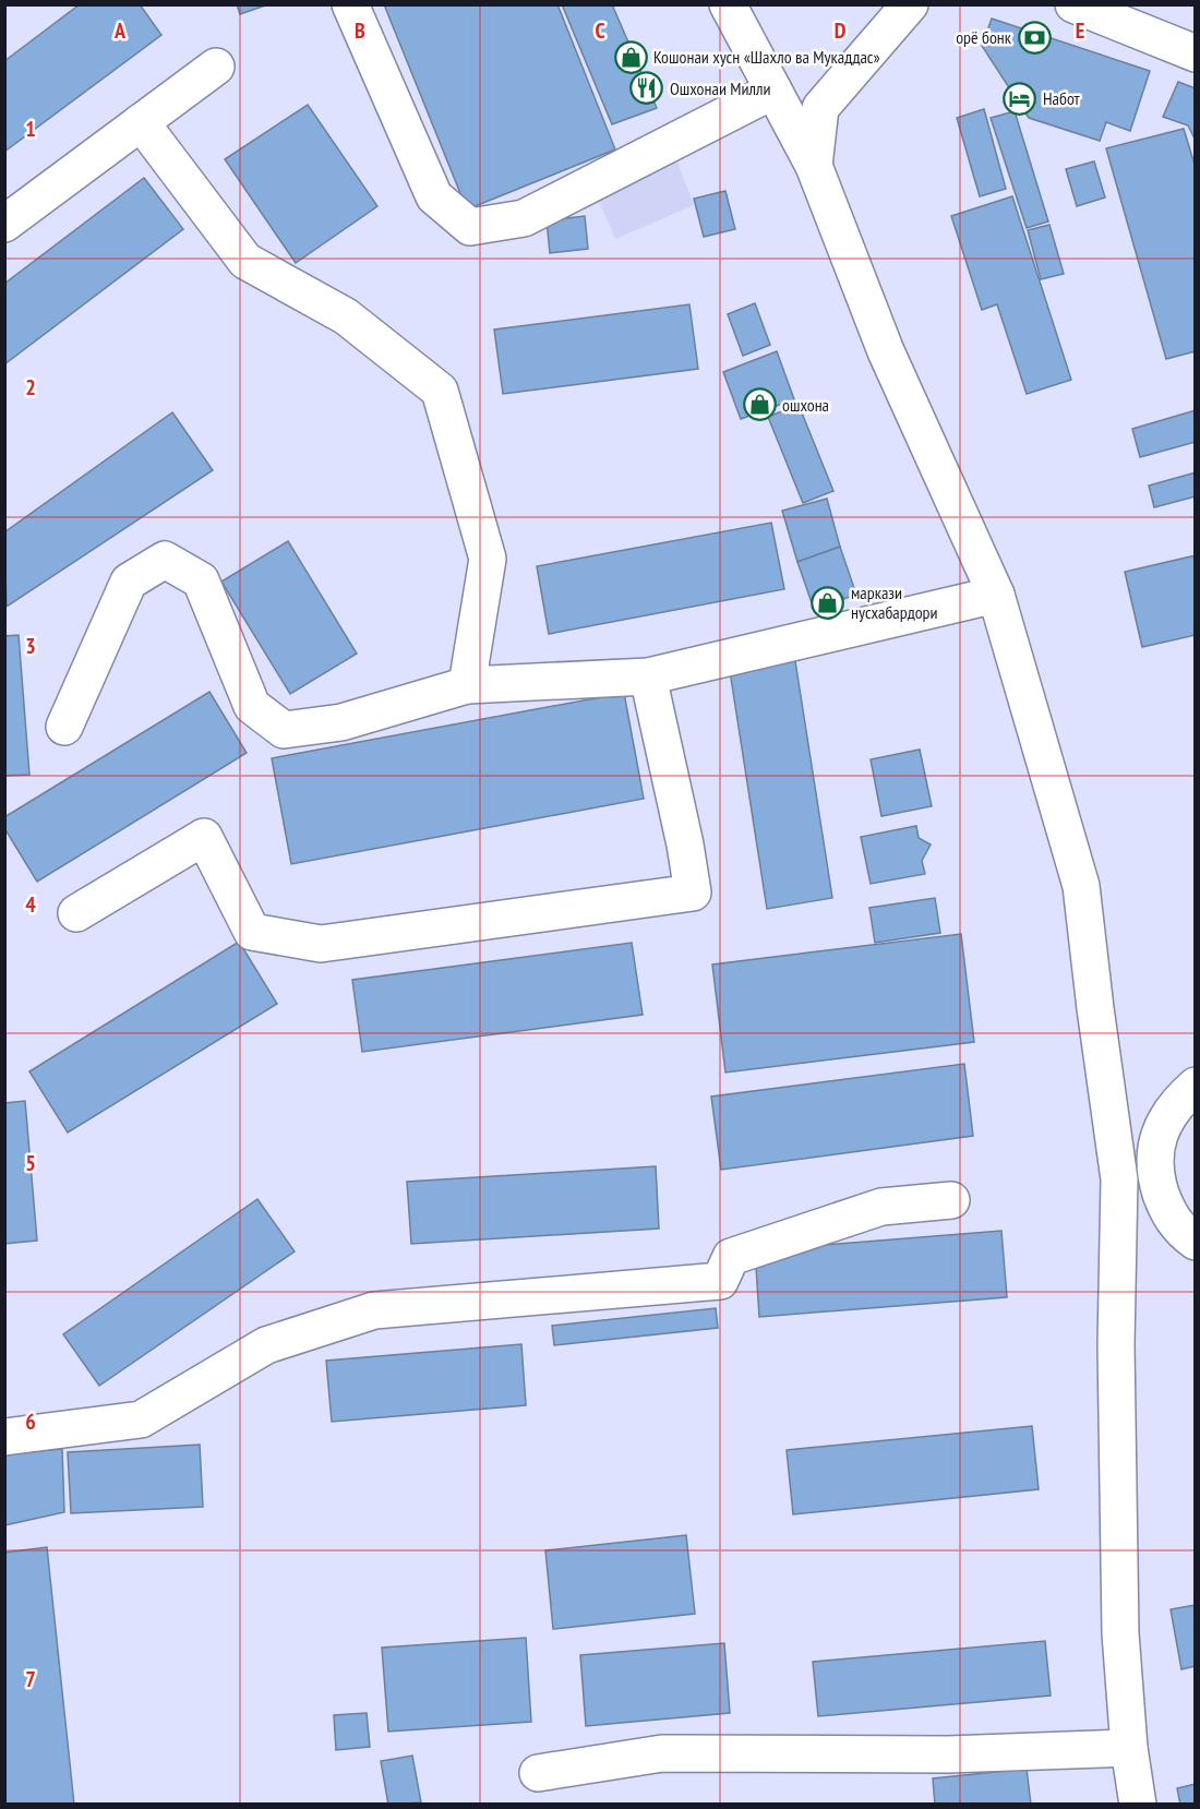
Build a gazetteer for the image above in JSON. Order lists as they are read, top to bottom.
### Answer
{
  "places": {
    "bank": ["орё бонк"],
    "shop": ["Кошонаи хусн «Шахло ва Мукаддас»", "ошхона", "маркази нусхабардори"],
    "restaurant": ["Ошхонаи Милли"],
    "hotel": ["Набот"]
  },
  "grid": {
    "columns": [
      "A",
      "B",
      "C",
      "D",
      "E"
    ],
    "rows": [
      "1",
      "2",
      "3",
      "4",
      "5",
      "6",
      "7"
    ]
  }
}
